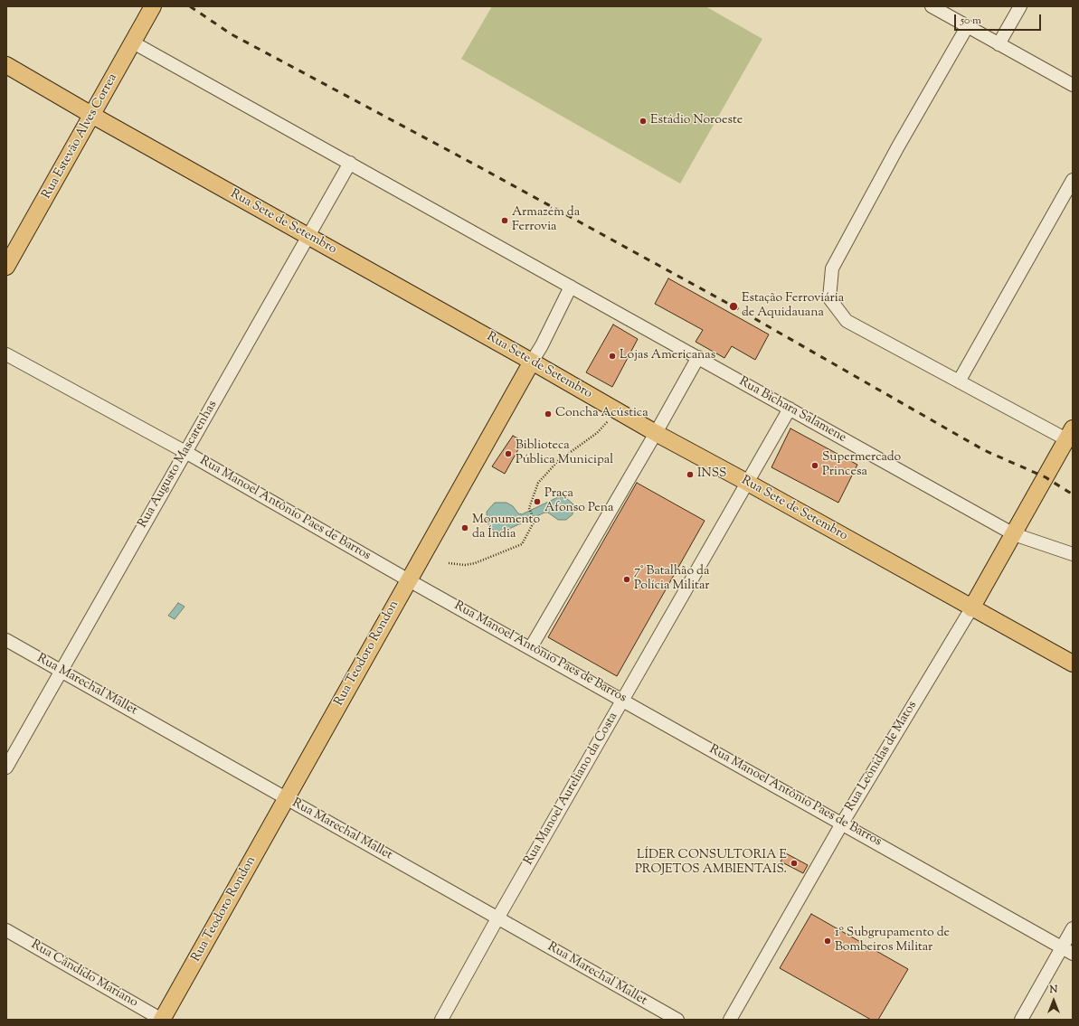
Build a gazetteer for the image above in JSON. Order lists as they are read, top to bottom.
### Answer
{
  "streets": {
    "main road": ["Rua Estevão Alves Correa", "Rua Sete de Setembro", "Rua Teodoro Rondon"],
    "street": [
      "Rua Bichara Salamene",
      "Rua Augusto Mascarenhas",
      "Rua Manoel Antônio Paes de Barros",
      "Rua Marechal Mallet",
      "Rua Leônidas de Matos",
      "Rua Manoel Aureliano da Costa",
      "Rua Cândido Mariano"
    ]
  },
  "crossings": [
    ["Rua Estevão Alves Correa", "Rua Sete de Setembro"],
    ["Rua Estevão Alves Correa", "Rua Bichara Salamene"],
    ["Rua Sete de Setembro", "Rua Augusto Mascarenhas"],
    ["Rua Sete de Setembro", "Rua Teodoro Rondon"],
    ["Rua Sete de Setembro", "Rua Leônidas de Matos"],
    ["Rua Sete de Setembro", "Rua Manoel Aureliano da Costa"],
    ["Rua Bichara Salamene", "Rua Augusto Mascarenhas"],
    ["Rua Bichara Salamene", "Rua Teodoro Rondon"],
    ["Rua Bichara Salamene", "Rua Manoel Aureliano da Costa"],
    ["Rua Augusto Mascarenhas", "Rua Manoel Antônio Paes de Barros"],
    ["Rua Augusto Mascarenhas", "Rua Marechal Mallet"],
    ["Rua Manoel Antônio Paes de Barros", "Rua Teodoro Rondon"],
    ["Rua Manoel Antônio Paes de Barros", "Rua Leônidas de Matos"],
    ["Rua Manoel Antônio Paes de Barros", "Rua Manoel Aureliano da Costa"],
    ["Rua Teodoro Rondon", "Rua Marechal Mallet"],
    ["Rua Teodoro Rondon", "Rua Cândido Mariano"],
    ["Rua Marechal Mallet", "Rua Manoel Aureliano da Costa"]
  ],
  "places": [
    "Estádio Noroeste",
    "Armazém da Ferrovia",
    "Estação Ferroviária de Aquidauana",
    "Lojas Americanas",
    "Concha Acústica",
    "Biblioteca Pública Municipal",
    "Supermercado Princesa",
    "INSS",
    "Praça Afonso Pena",
    "Monumento da Índia",
    "7° Batalhão da Polícia Militar",
    "LÍDER CONSULTORIA E PROJETOS AMBIENTAIS.",
    "1º Subgrupamento de Bombeiros Militar"
  ],
  "scale_bar": "50 m",
  "north": "top"
}
